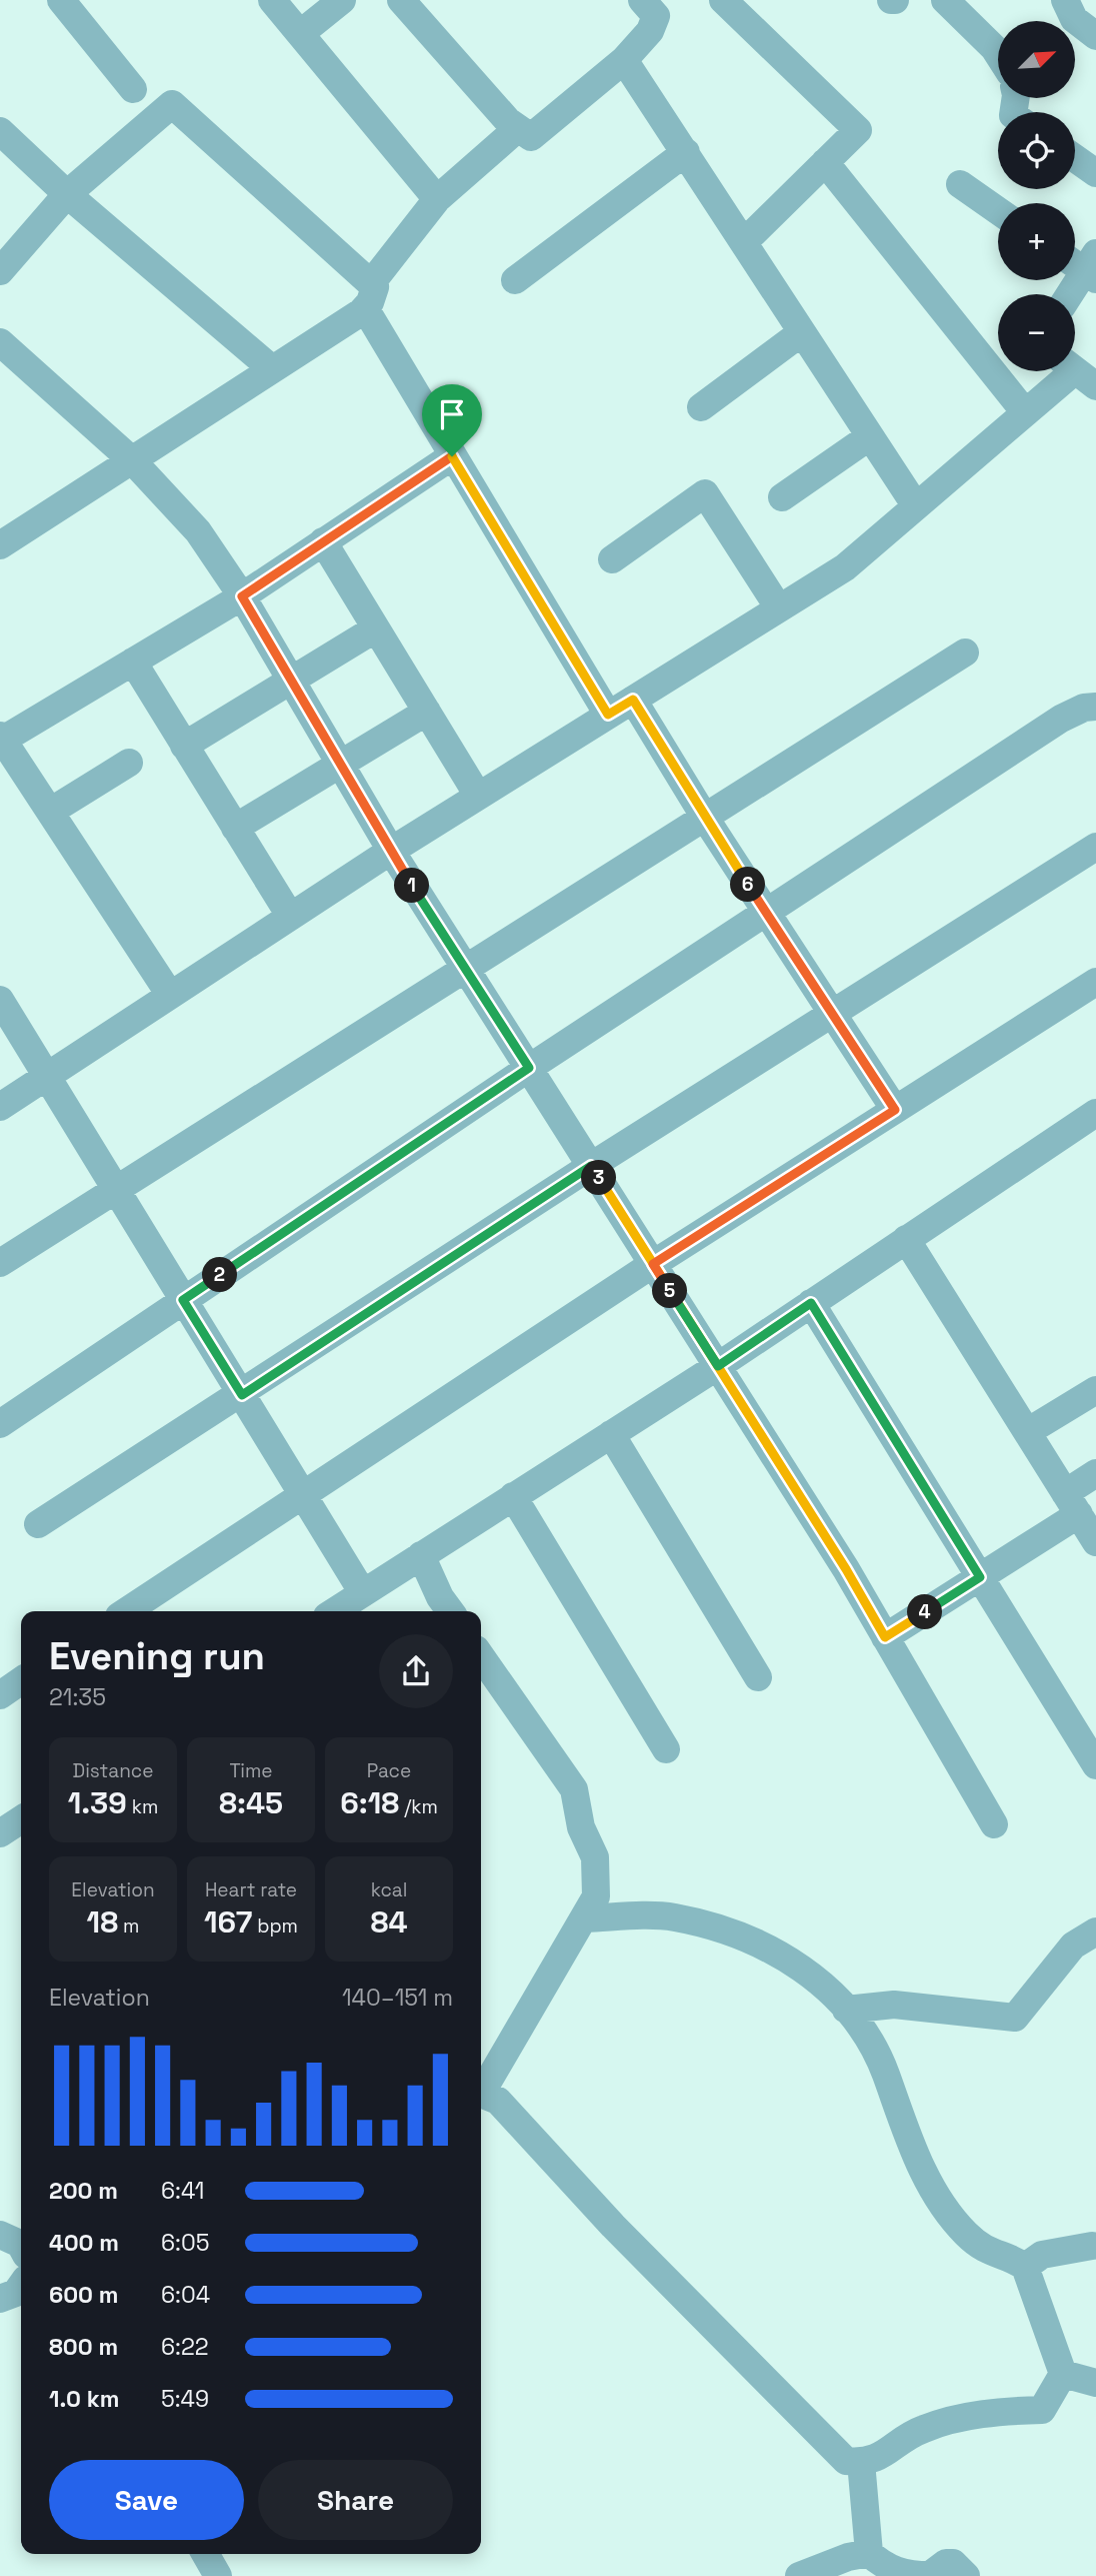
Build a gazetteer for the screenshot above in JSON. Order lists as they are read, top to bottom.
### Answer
{
  "north": "top right",
  "page": {
    "map_buttons": ["+", "−"],
    "pins": [
      "6",
      "1",
      "3",
      "2",
      "5",
      "4"
    ],
    "heading": ["Evening run", "21:35"],
    "stats": [
      ["Distance", "1.39 km"],
      ["Time", "8:45"],
      ["Pace", "6:18 /km"],
      ["Elevation", "18 m"],
      ["Heart rate", "167 bpm"],
      ["kcal", "84"]
    ],
    "chart": ["Elevation", "140–151 m"],
    "list": [
      {
        "name": "200 m",
        "note": "6:41"
      },
      {
        "name": "400 m",
        "note": "6:05"
      },
      {
        "name": "600 m",
        "note": "6:04"
      },
      {
        "name": "800 m",
        "note": "6:22"
      },
      {
        "name": "1.0 km",
        "note": "5:49"
      }
    ],
    "buttons": ["Save", "Share"]
  }
}
